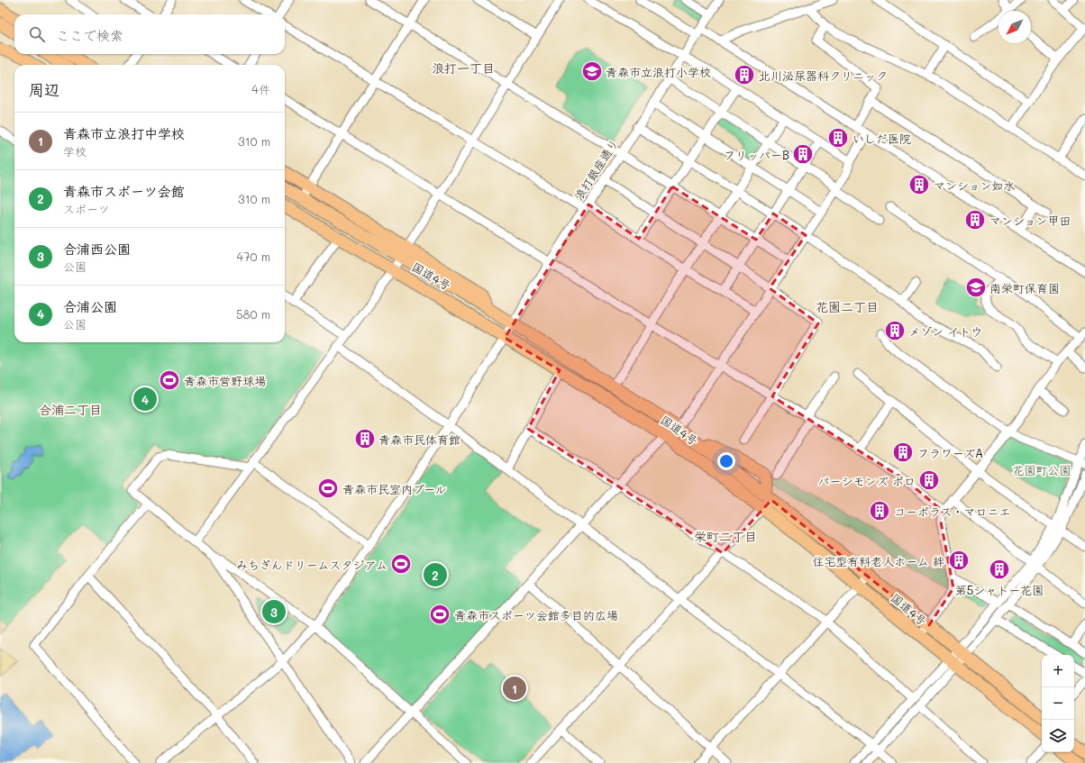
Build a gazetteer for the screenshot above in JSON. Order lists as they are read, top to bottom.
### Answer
{
  "streets": {
    "highway": ["国道4号"],
    "street": ["浪打銀座通り"]
  },
  "crossings": [
    ["浪打銀座通り", "国道4号"]
  ],
  "districts": [
    "浪打一丁目",
    "花園二丁目",
    "合浦二丁目",
    "栄町二丁目"
  ],
  "parks": ["花園町公園"],
  "places": {
    "school or university": ["青森市立浪打小学校", "南栄町保育園"],
    "building": [
      "北川泌尿器科クリニック",
      "いしだ医院",
      "フリッパーB",
      "マンション如水",
      "マンション甲田",
      "メゾン イトウ",
      "青森市民体育館",
      "フラワーズA",
      "パーシモンズ ポロ",
      "コーポラス・マロニエ",
      "住宅型有料老人ホーム 絆",
      "第5シャトー花園"
    ],
    "sports": [
      "青森市営野球場",
      "青森市民室内プール",
      "みちぎんドリームスタジアム",
      "青森市スポーツ会館多目的広場"
    ]
  },
  "north": "bottom left",
  "page": {
    "search": "ここで検索",
    "heading": ["周辺", "4件"],
    "list": [
      {
        "mark": "1",
        "name": "青森市立浪打中学校",
        "note": "学校",
        "value": "310 m"
      },
      {
        "mark": "2",
        "name": "青森市スポーツ会館",
        "note": "スポーツ",
        "value": "310 m"
      },
      {
        "mark": "3",
        "name": "合浦西公園",
        "note": "公園",
        "value": "470 m"
      },
      {
        "mark": "4",
        "name": "合浦公園",
        "note": "公園",
        "value": "580 m"
      }
    ],
    "pins": [
      "4",
      "2",
      "3",
      "1"
    ],
    "map_buttons": ["+", "−"]
  }
}
